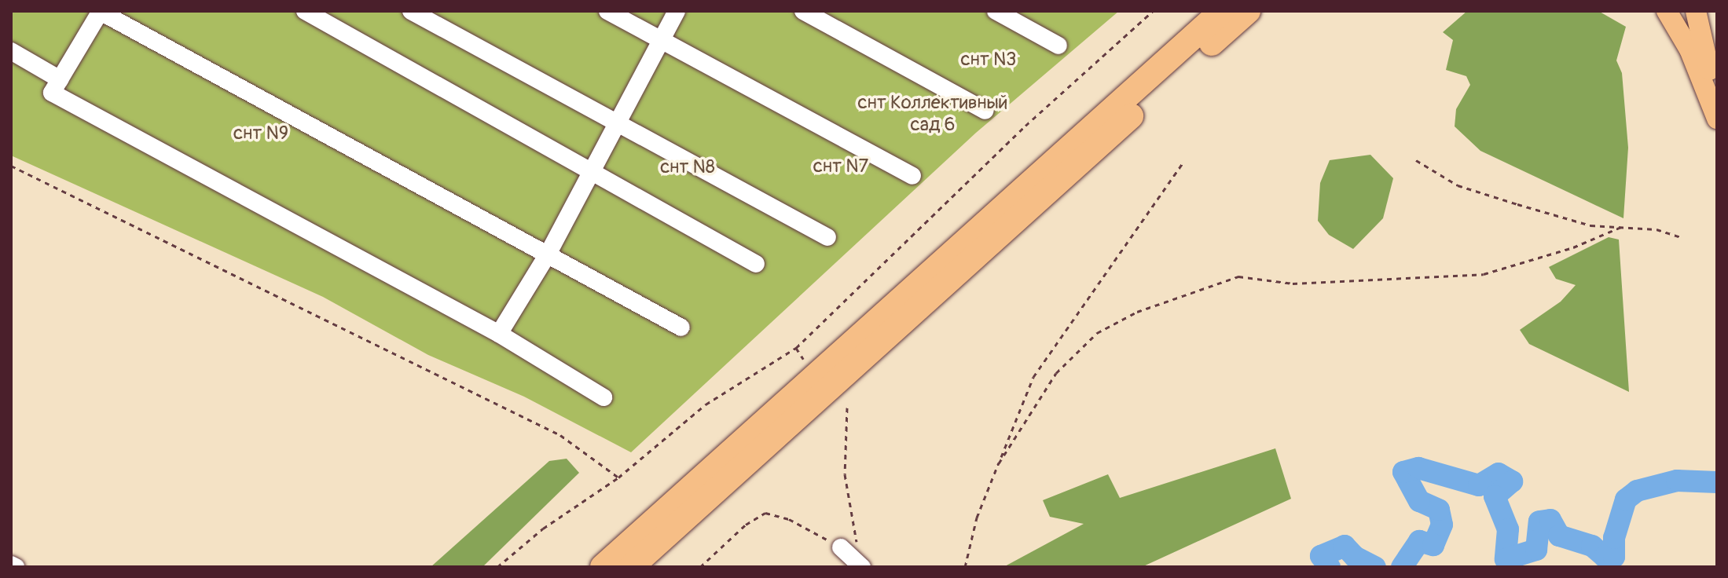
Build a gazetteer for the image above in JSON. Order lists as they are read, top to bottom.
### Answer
{
  "parks": [
    "снт N3",
    "снт Коллективный сад 6",
    "снт N9",
    "снт N7",
    "снт N8"
  ]
}
